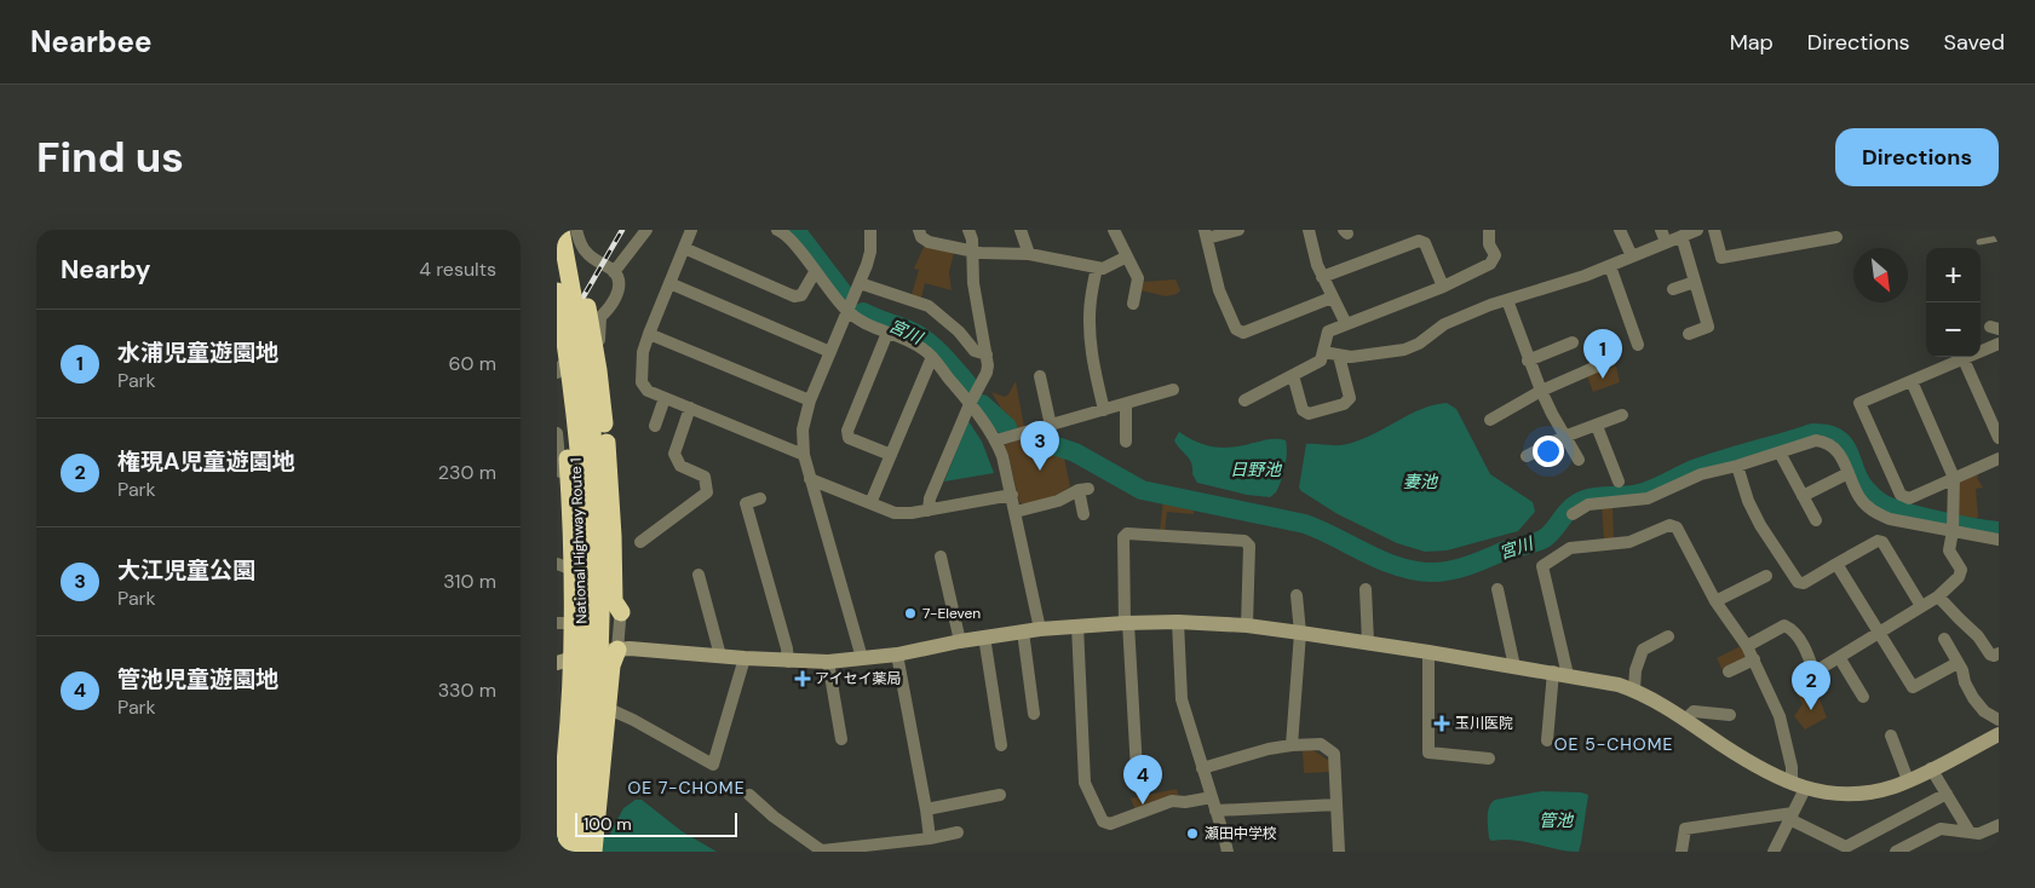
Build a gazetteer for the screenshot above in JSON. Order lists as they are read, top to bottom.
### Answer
{
  "streets": {
    "highway": ["National Highway Route 1"]
  },
  "districts": ["OE 5-CHOME", "OE 7-CHOME"],
  "water": [
    "宮川",
    "日野池",
    "妻池",
    "管池"
  ],
  "places": {
    "other": ["7-Eleven", "瀬田中学校"],
    "health": ["アイセイ薬局", "玉川医院"]
  },
  "scale_bar": "100 m",
  "north": "bottom right",
  "page": {
    "header": "Nearbee",
    "nav": ["Map", "Directions", "Saved"],
    "buttons": "Directions",
    "title": "Find us",
    "heading": ["Nearby", "4 results"],
    "map_buttons": ["+", "−"],
    "list": [
      {
        "mark": "1",
        "name": "水浦児童遊園地",
        "note": "Park",
        "value": "60 m"
      },
      {
        "mark": "2",
        "name": "権現A児童遊園地",
        "note": "Park",
        "value": "230 m"
      },
      {
        "mark": "3",
        "name": "大江児童公園",
        "note": "Park",
        "value": "310 m"
      },
      {
        "mark": "4",
        "name": "管池児童遊園地",
        "note": "Park",
        "value": "330 m"
      }
    ],
    "pins": [
      "1",
      "3",
      "2",
      "4"
    ],
    "scale": "100 m"
  }
}
